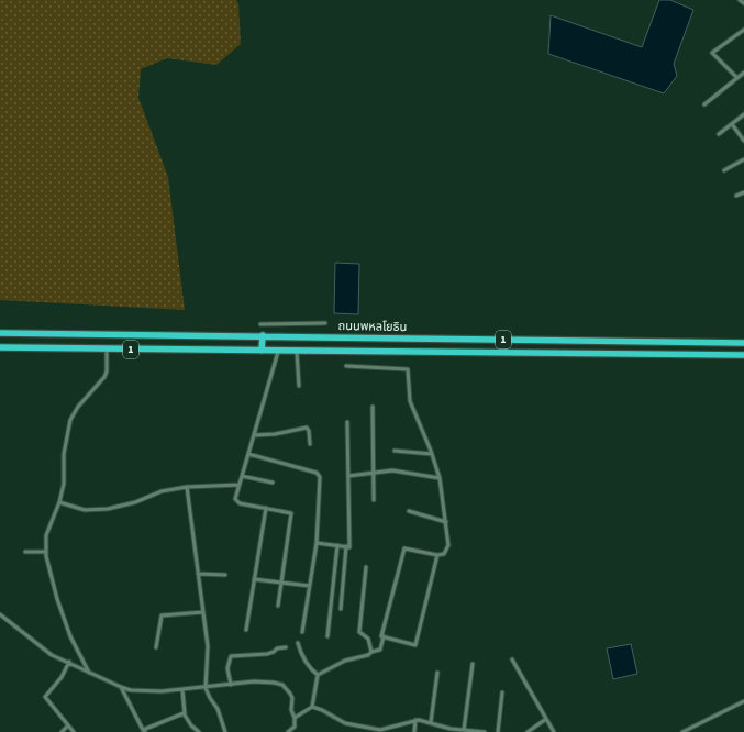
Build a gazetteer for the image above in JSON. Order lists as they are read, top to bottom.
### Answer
{
  "streets": {
    "highway": ["ถนนพหลโยธิน", "1"]
  }
}
